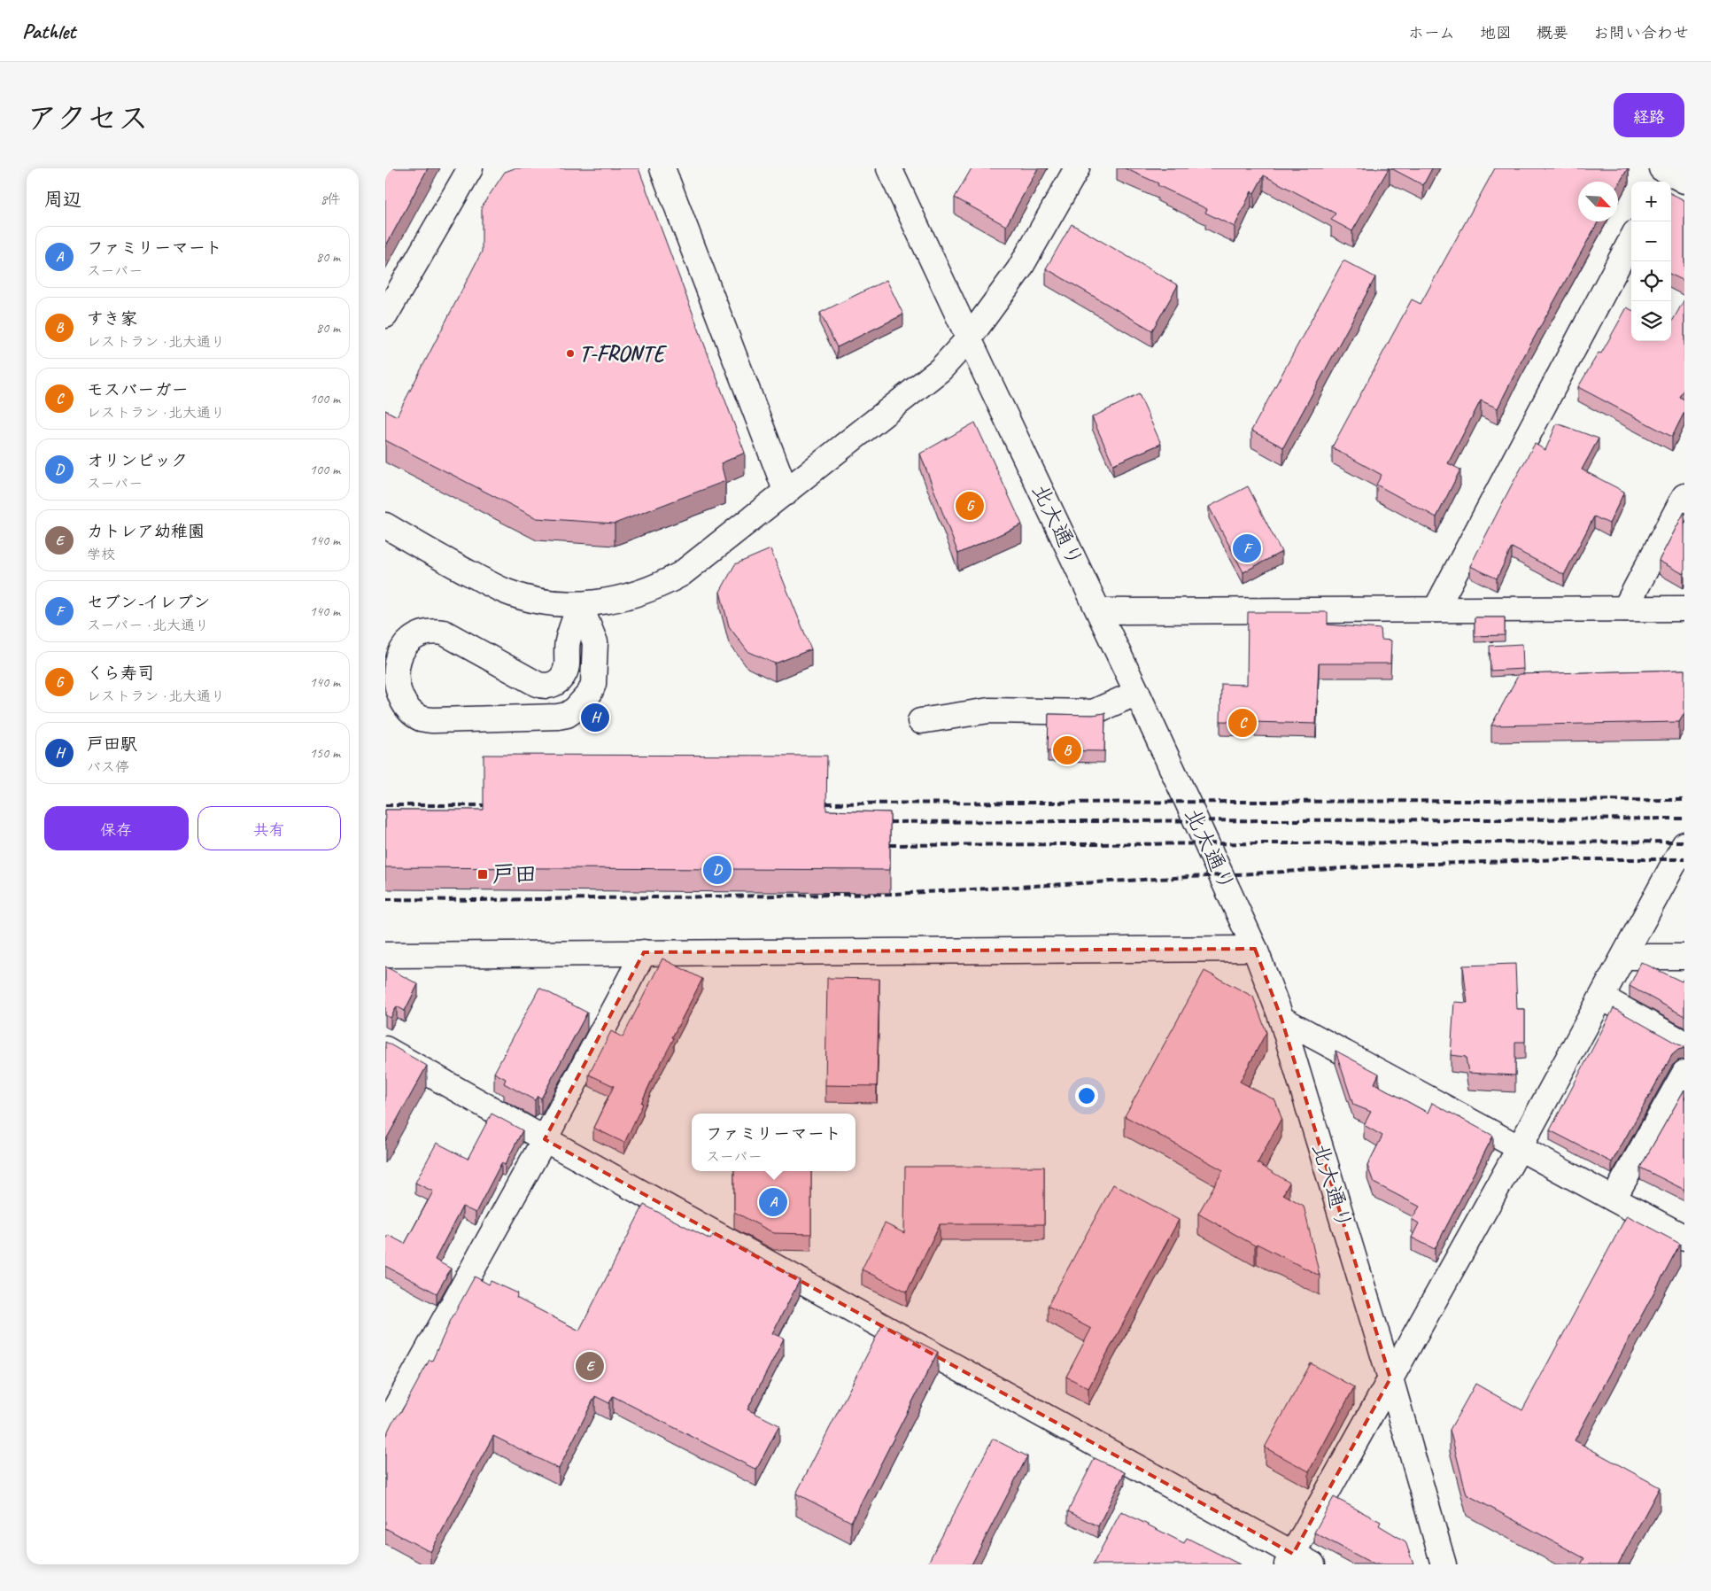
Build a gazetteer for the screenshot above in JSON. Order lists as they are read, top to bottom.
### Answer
{
  "streets": {
    "street": ["北大通り"]
  },
  "places": {
    "other": ["T-FRONTE"],
    "transit": ["戸田"]
  },
  "north": "bottom right",
  "page": {
    "header": "Pathlet",
    "nav": [
      "ホーム",
      "地図",
      "概要",
      "お問い合わせ"
    ],
    "title": "アクセス",
    "buttons": [
      "経路",
      ["保存", "共有"]
    ],
    "heading": ["周辺", "8件"],
    "map_buttons": ["+", "−"],
    "list": [
      {
        "mark": "A",
        "name": "ファミリーマート",
        "note": "スーパー",
        "value": "80 m"
      },
      {
        "mark": "B",
        "name": "すき家",
        "note": "レストラン · 北大通り",
        "value": "80 m"
      },
      {
        "mark": "C",
        "name": "モスバーガー",
        "note": "レストラン · 北大通り",
        "value": "100 m"
      },
      {
        "mark": "D",
        "name": "オリンピック",
        "note": "スーパー",
        "value": "100 m"
      },
      {
        "mark": "E",
        "name": "カトレア幼稚園",
        "note": "学校",
        "value": "140 m"
      },
      {
        "mark": "F",
        "name": "セブン-イレブン",
        "note": "スーパー · 北大通り",
        "value": "140 m"
      },
      {
        "mark": "G",
        "name": "くら寿司",
        "note": "レストラン · 北大通り",
        "value": "140 m"
      },
      {
        "mark": "H",
        "name": "戸田駅",
        "note": "バス停",
        "value": "150 m"
      }
    ],
    "pins": [
      "G",
      "F",
      "H",
      "C",
      "B",
      "D",
      "A",
      "E"
    ],
    "popup": ["ファミリーマート", "スーパー"]
  }
}
